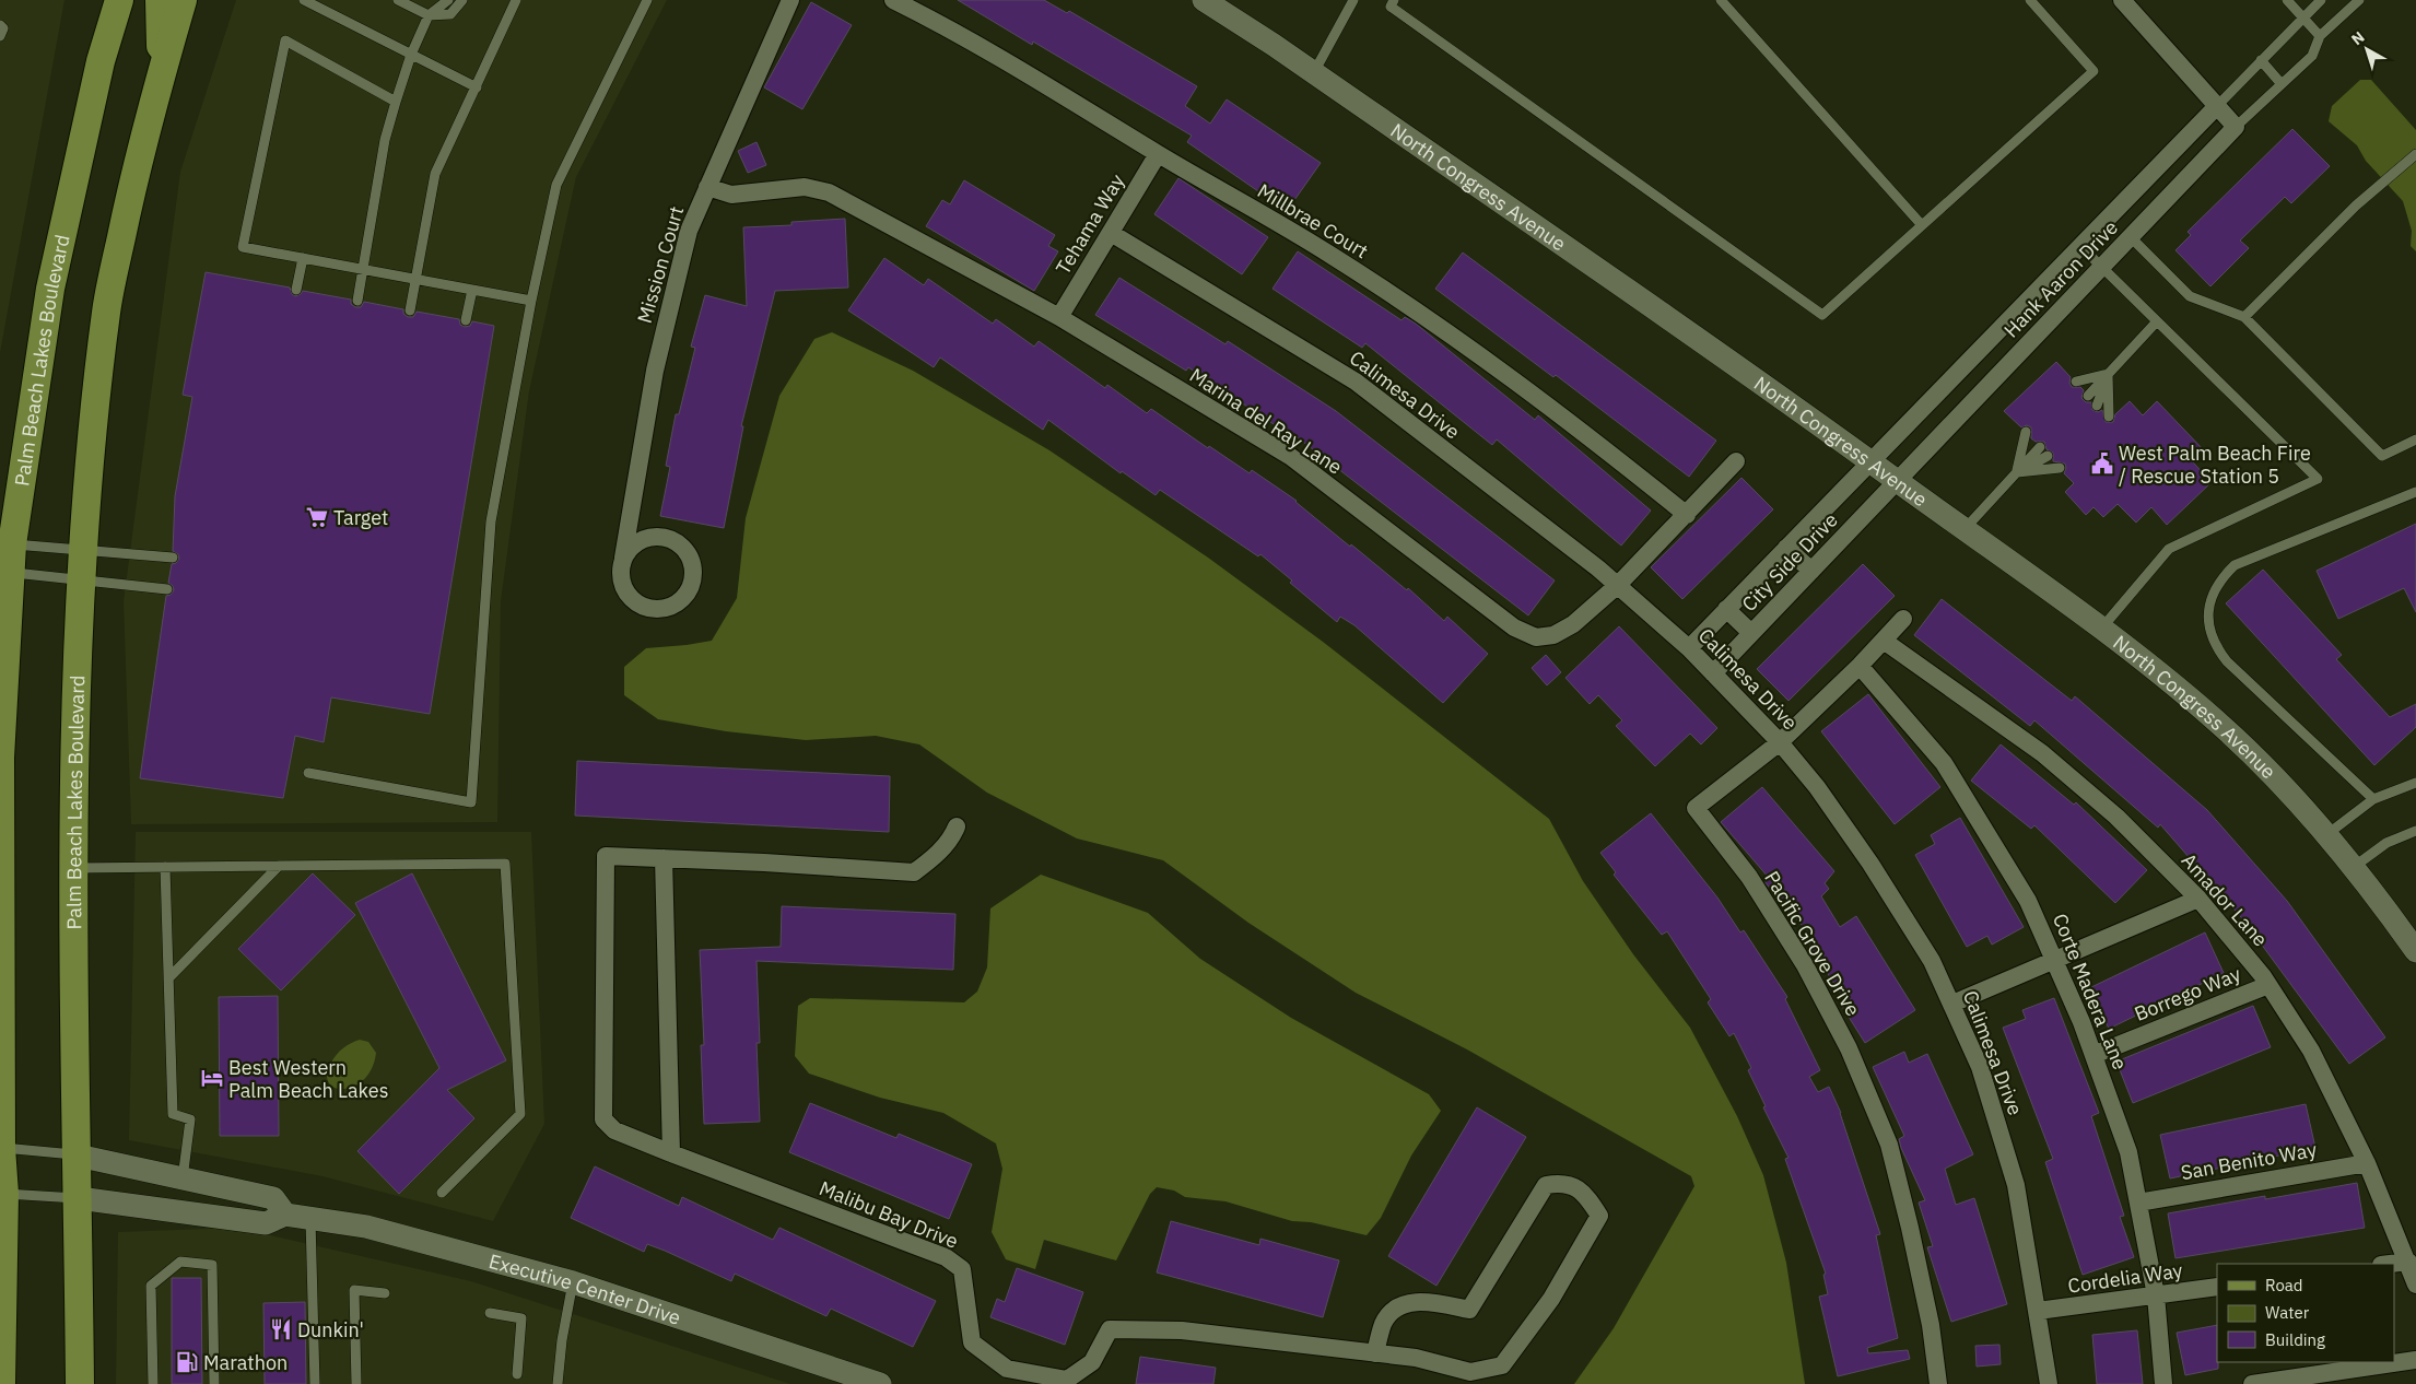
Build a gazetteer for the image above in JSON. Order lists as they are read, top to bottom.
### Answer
{
  "streets": {
    "main road": ["Palm Beach Lakes Boulevard"],
    "street": [
      "North Congress Avenue",
      "Millbrae Court",
      "Tehama Way",
      "Mission Court",
      "Hank Aaron Drive",
      "Calimesa Drive",
      "Marina del Ray Lane",
      "City Side Drive",
      "Amador Lane",
      "Pacific Grove Drive",
      "Corte Madera Lane",
      "Borrego Way",
      "San Benito Way",
      "Malibu Bay Drive",
      "Cordelia Way",
      "Executive Center Drive"
    ]
  },
  "crossings": [
    ["North Congress Avenue", "Hank Aaron Drive"],
    ["North Congress Avenue", "City Side Drive"],
    ["Millbrae Court", "Tehama Way"],
    ["Millbrae Court", "Marina del Ray Lane"],
    ["Tehama Way", "Calimesa Drive"],
    ["Tehama Way", "Marina del Ray Lane"],
    ["Mission Court", "Marina del Ray Lane"],
    ["Hank Aaron Drive", "City Side Drive"],
    ["Palm Beach Lakes Boulevard", "Executive Center Drive"],
    ["Calimesa Drive", "Marina del Ray Lane"],
    ["Calimesa Drive", "City Side Drive"],
    ["Calimesa Drive", "Pacific Grove Drive"],
    ["Calimesa Drive", "Cordelia Way"],
    ["Amador Lane", "Pacific Grove Drive"],
    ["Amador Lane", "Borrego Way"],
    ["Amador Lane", "San Benito Way"],
    ["Pacific Grove Drive", "Corte Madera Lane"],
    ["Corte Madera Lane", "Borrego Way"],
    ["Corte Madera Lane", "San Benito Way"],
    ["Corte Madera Lane", "Cordelia Way"]
  ],
  "places": {
    "public building": ["West Palm Beach Fire / Rescue Station 5"],
    "supermarket": ["Target"],
    "hotel": ["Best Western Palm Beach Lakes"],
    "restaurant": ["Dunkin'"],
    "fuel station": ["Marathon"]
  },
  "legend": ["Road", "Water", "Building"],
  "north": "top left"
}
